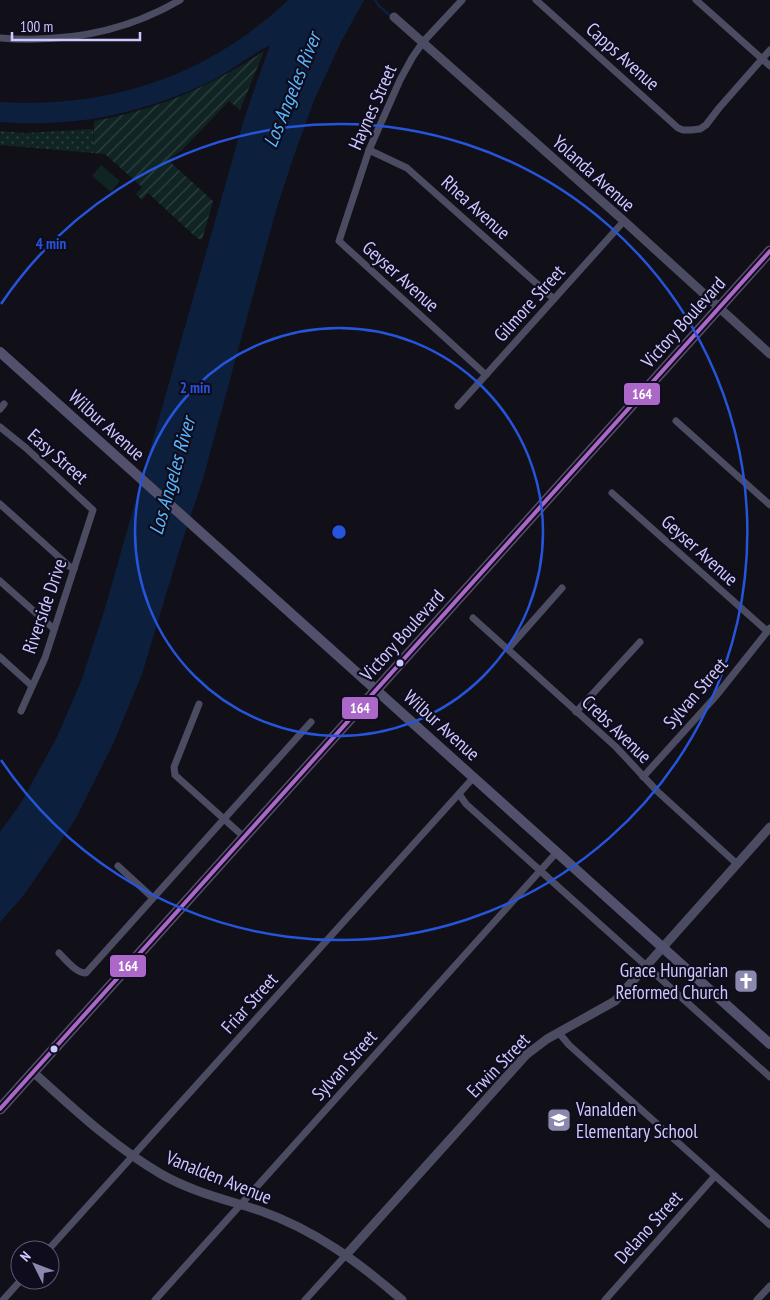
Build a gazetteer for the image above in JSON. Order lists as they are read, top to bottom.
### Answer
{
  "streets": {
    "main road": ["Victory Boulevard", "Wilbur Avenue"],
    "street": [
      "Capps Avenue",
      "Haynes Street",
      "Yolanda Avenue",
      "Rhea Avenue",
      "Geyser Avenue",
      "Gilmore Street",
      "Easy Street",
      "Riverside Drive",
      "Sylvan Street",
      "Crebs Avenue",
      "Friar Street",
      "Erwin Street",
      "Vanalden Avenue",
      "Delano Street"
    ]
  },
  "crossings": [
    ["Haynes Street", "Yolanda Avenue"],
    ["Haynes Street", "Rhea Avenue"],
    ["Haynes Street", "Geyser Avenue"],
    ["Yolanda Avenue", "Gilmore Street"],
    ["Yolanda Avenue", "Victory Boulevard"],
    ["Rhea Avenue", "Gilmore Street"],
    ["Geyser Avenue", "Gilmore Street"],
    ["Geyser Avenue", "Sylvan Street"],
    ["Victory Boulevard", "Wilbur Avenue"],
    ["Victory Boulevard", "Vanalden Avenue"],
    ["Wilbur Avenue", "Sylvan Street"],
    ["Wilbur Avenue", "Friar Street"],
    ["Wilbur Avenue", "Erwin Street"],
    ["Easy Street", "Riverside Drive"],
    ["Sylvan Street", "Crebs Avenue"],
    ["Sylvan Street", "Vanalden Avenue"],
    ["Crebs Avenue", "Erwin Street"],
    ["Friar Street", "Vanalden Avenue"],
    ["Erwin Street", "Vanalden Avenue"]
  ],
  "water": ["Los Angeles River"],
  "places": {
    "church": ["Grace Hungarian Reformed Church"],
    "school or university": ["Vanalden Elementary School"]
  },
  "lines": ["transit line 164"],
  "scale_bar": "100 m",
  "north": "top left",
  "rings": ["4 min", "2 min"]
}
